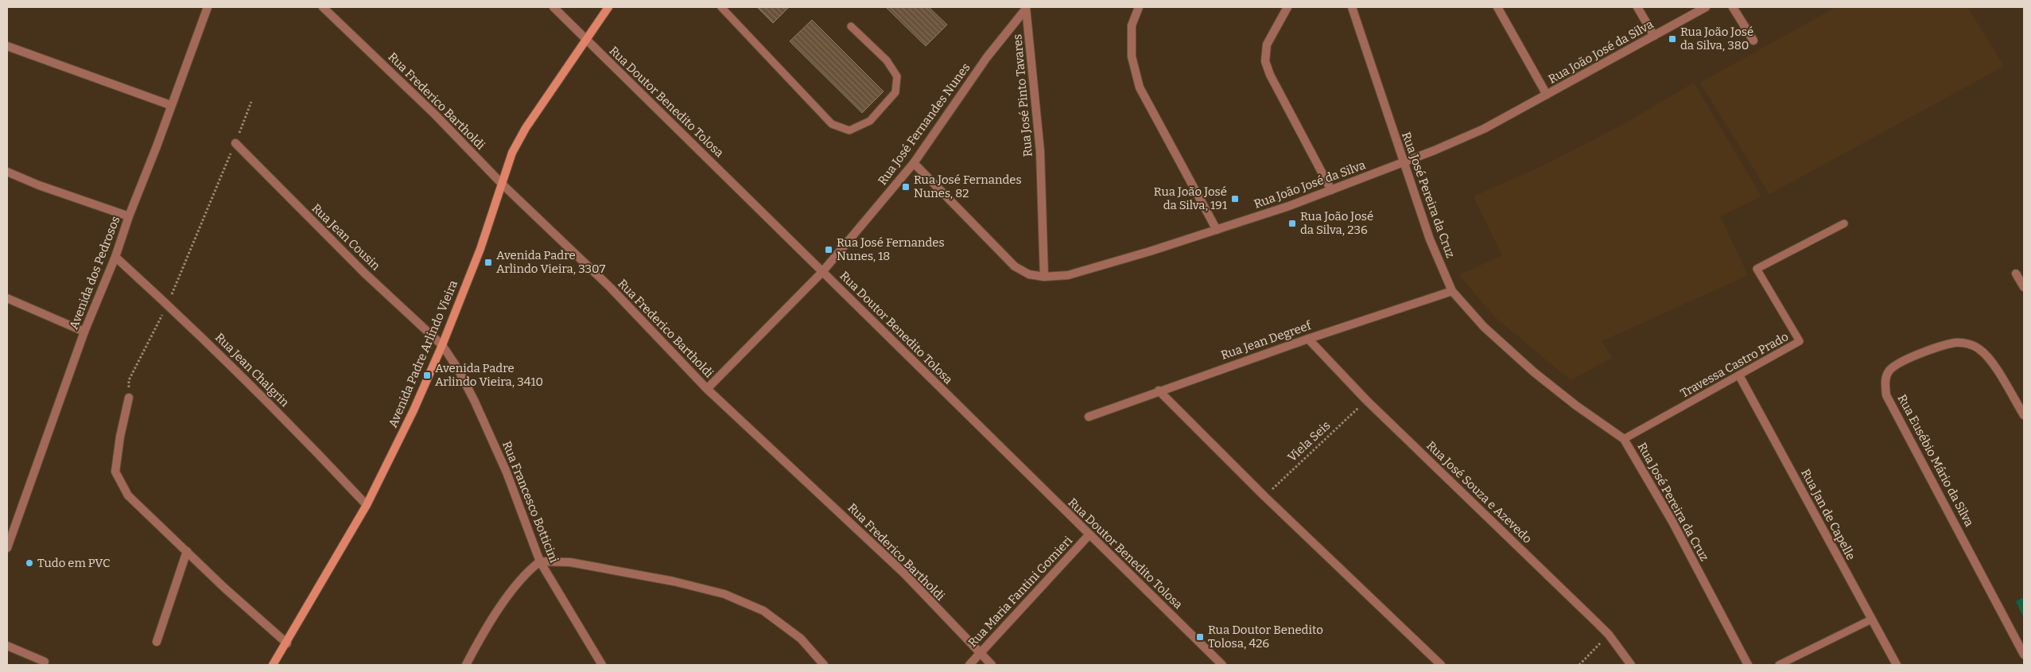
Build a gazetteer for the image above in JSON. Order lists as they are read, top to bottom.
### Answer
{
  "streets": {
    "main road": ["Avenida Padre Arlindo Vieira"],
    "street": [
      "Rua João José da Silva",
      "Rua José Pinto Tavares",
      "Rua Frederico Bartholdi",
      "Rua Doutor Benedito Tolosa",
      "Rua José Fernandes Nunes",
      "Rua José Pereira da Cruz",
      "Rua Jean Cousin",
      "Avenida dos Pedrosos",
      "Rua Jean Degreef",
      "Rua Jean Chalgrin",
      "Rua Eusébio Mário da Silva",
      "Rua José Souza e Azevedo",
      "Rua Francesco Botticini",
      "Rua Jan de Capelle",
      "Rua Maria Fantini Gomieri"
    ],
    "lane": ["Travessa Castro Prado"],
    "path": ["Viela Seis"]
  },
  "crossings": [
    ["Rua João José da Silva", "Rua José Pinto Tavares"],
    ["Rua João José da Silva", "Rua José Fernandes Nunes"],
    ["Rua João José da Silva", "Rua José Pereira da Cruz"],
    ["Rua José Pinto Tavares", "Rua José Fernandes Nunes"],
    ["Rua Frederico Bartholdi", "Rua José Fernandes Nunes"],
    ["Rua Frederico Bartholdi", "Avenida Padre Arlindo Vieira"],
    ["Rua Frederico Bartholdi", "Rua Maria Fantini Gomieri"],
    ["Rua Doutor Benedito Tolosa", "Rua José Fernandes Nunes"],
    ["Rua Doutor Benedito Tolosa", "Avenida Padre Arlindo Vieira"],
    ["Rua Doutor Benedito Tolosa", "Rua Maria Fantini Gomieri"],
    ["Rua José Pereira da Cruz", "Rua Jean Degreef"],
    ["Rua José Pereira da Cruz", "Travessa Castro Prado"],
    ["Rua Jean Cousin", "Avenida Padre Arlindo Vieira"],
    ["Rua Jean Cousin", "Rua Francesco Botticini"],
    ["Avenida dos Pedrosos", "Rua Jean Chalgrin"],
    ["Rua Jean Degreef", "Rua José Souza e Azevedo"],
    ["Avenida Padre Arlindo Vieira", "Rua Jean Chalgrin"],
    ["Avenida Padre Arlindo Vieira", "Rua Francesco Botticini"],
    ["Travessa Castro Prado", "Rua Jan de Capelle"],
    ["Viela Seis", "Rua José Souza e Azevedo"]
  ],
  "places": {
    "transit": [
      "Rua João José da Silva, 380",
      "Rua José Fernandes Nunes, 82",
      "Rua João José da Silva, 191",
      "Rua João José da Silva, 236",
      "Rua José Fernandes Nunes, 18",
      "Avenida Padre Arlindo Vieira, 3307",
      "Avenida Padre Arlindo Vieira, 3410",
      "Rua Doutor Benedito Tolosa, 426"
    ],
    "other": ["Tudo em PVC"]
  }
}
